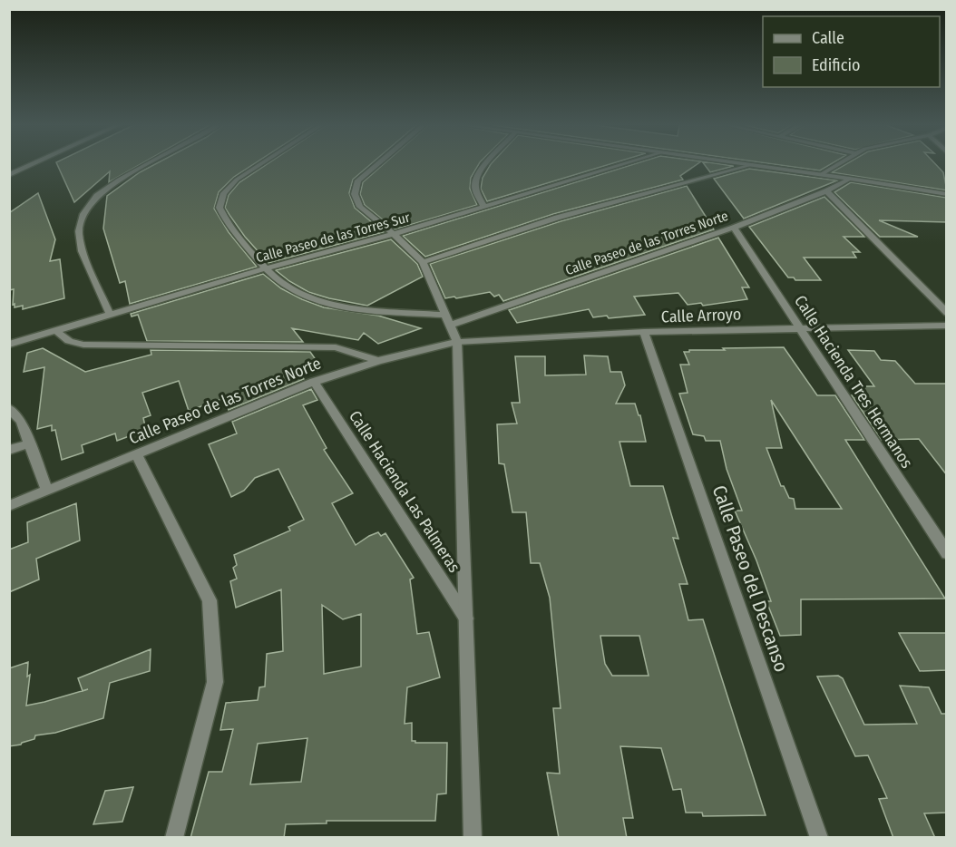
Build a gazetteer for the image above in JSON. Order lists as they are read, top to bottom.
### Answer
{
  "streets": {
    "street": [
      "Calle Paseo de las Torres Sur",
      "Calle Paseo de las Torres Norte",
      "Calle Arroyo",
      "Calle Hacienda Tres Hermanos",
      "Calle Hacienda Las Palmeras",
      "Calle Paseo del Descanso"
    ]
  },
  "crossings": [
    ["Calle Paseo de las Torres Norte", "Calle Arroyo"],
    ["Calle Paseo de las Torres Norte", "Calle Hacienda Tres Hermanos"],
    ["Calle Paseo de las Torres Norte", "Calle Hacienda Las Palmeras"],
    ["Calle Arroyo", "Calle Hacienda Tres Hermanos"],
    ["Calle Arroyo", "Calle Hacienda Las Palmeras"],
    ["Calle Arroyo", "Calle Paseo del Descanso"]
  ],
  "legend": ["Calle", "Edificio"]
}
